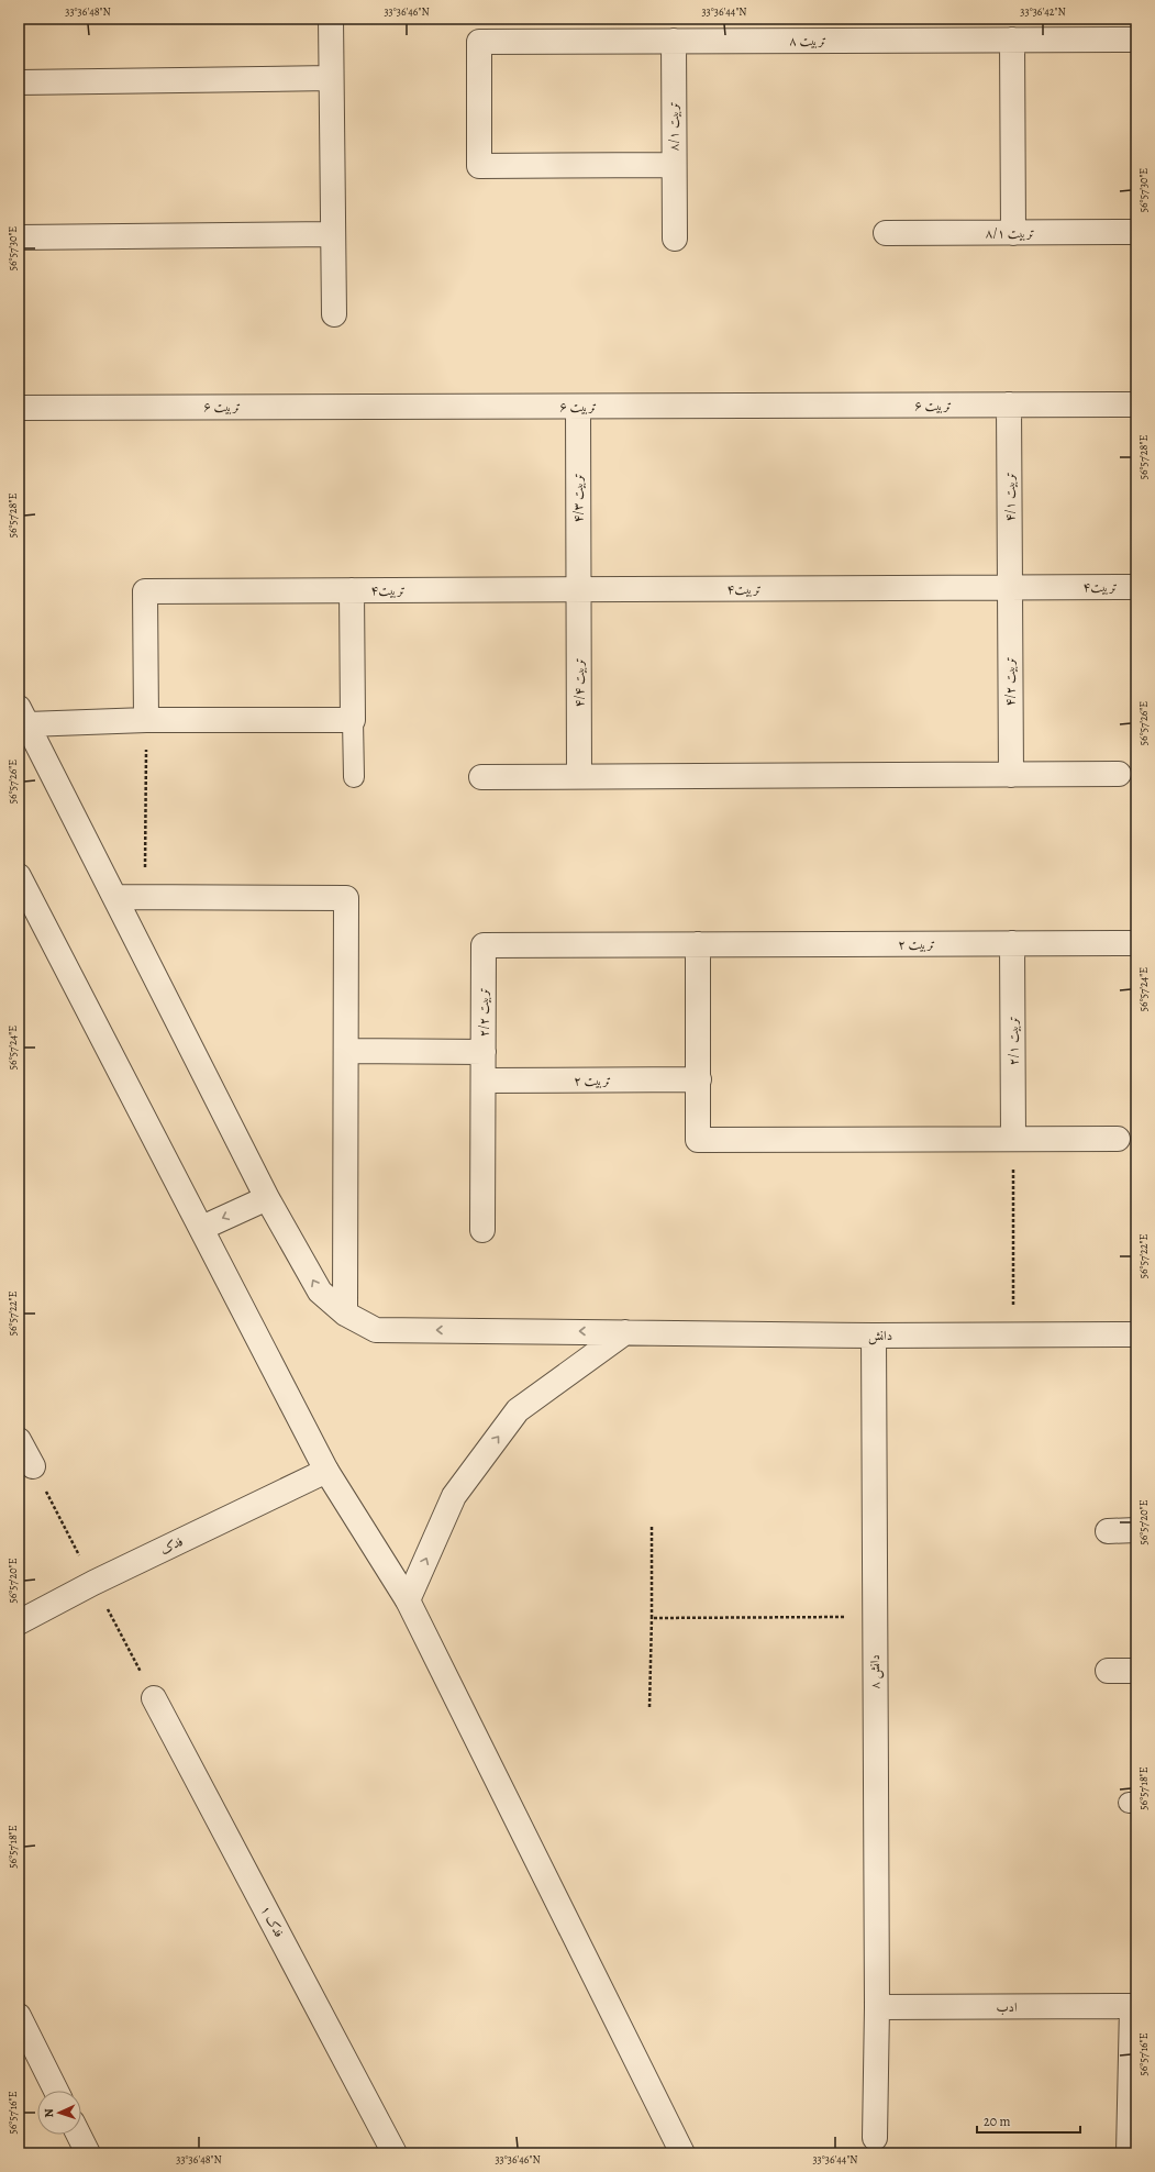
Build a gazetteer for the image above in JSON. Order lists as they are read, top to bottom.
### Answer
{
  "streets": {
    "street": [
      "تربیت ۸",
      "تربیت ۸/۱",
      "تربیت ۶",
      "تربیت ۴/۱",
      "تربیت ۴/۳",
      "تربیت۴",
      "تربیت ۴/۲",
      "تربیت ۴/۴",
      "تربیت ۲",
      "تربیت ۲/۲",
      "تربیت ۲/۱",
      "دانش",
      "فدک",
      "دانش ۸",
      "فدک ۱",
      "ادب"
    ]
  },
  "crossings": [
    ["تربیت ۸", "تربیت ۸/۱"],
    ["تربیت ۶", "تربیت ۴/۱"],
    ["تربیت ۶", "تربیت ۴/۳"],
    ["تربیت ۴/۱", "تربیت۴"],
    ["تربیت ۴/۱", "تربیت ۴/۲"],
    ["تربیت ۴/۳", "تربیت۴"],
    ["تربیت ۴/۳", "تربیت ۴/۴"],
    ["تربیت۴", "تربیت ۴/۲"],
    ["تربیت۴", "تربیت ۴/۴"],
    ["تربیت ۲", "تربیت ۲/۲"],
    ["تربیت ۲", "تربیت ۲/۱"],
    ["دانش", "دانش ۸"],
    ["دانش ۸", "ادب"]
  ],
  "scale_bar": "20 m",
  "north": "left",
  "coordinates": [
    "33°36'48\"N",
    "33°36'46\"N",
    "33°36'44\"N",
    "33°36'42\"N",
    "56°57'30\"E",
    "56°57'28\"E",
    "56°57'26\"E",
    "56°57'24\"E",
    "56°57'22\"E",
    "56°57'20\"E",
    "56°57'18\"E",
    "56°57'16\"E"
  ]
}
